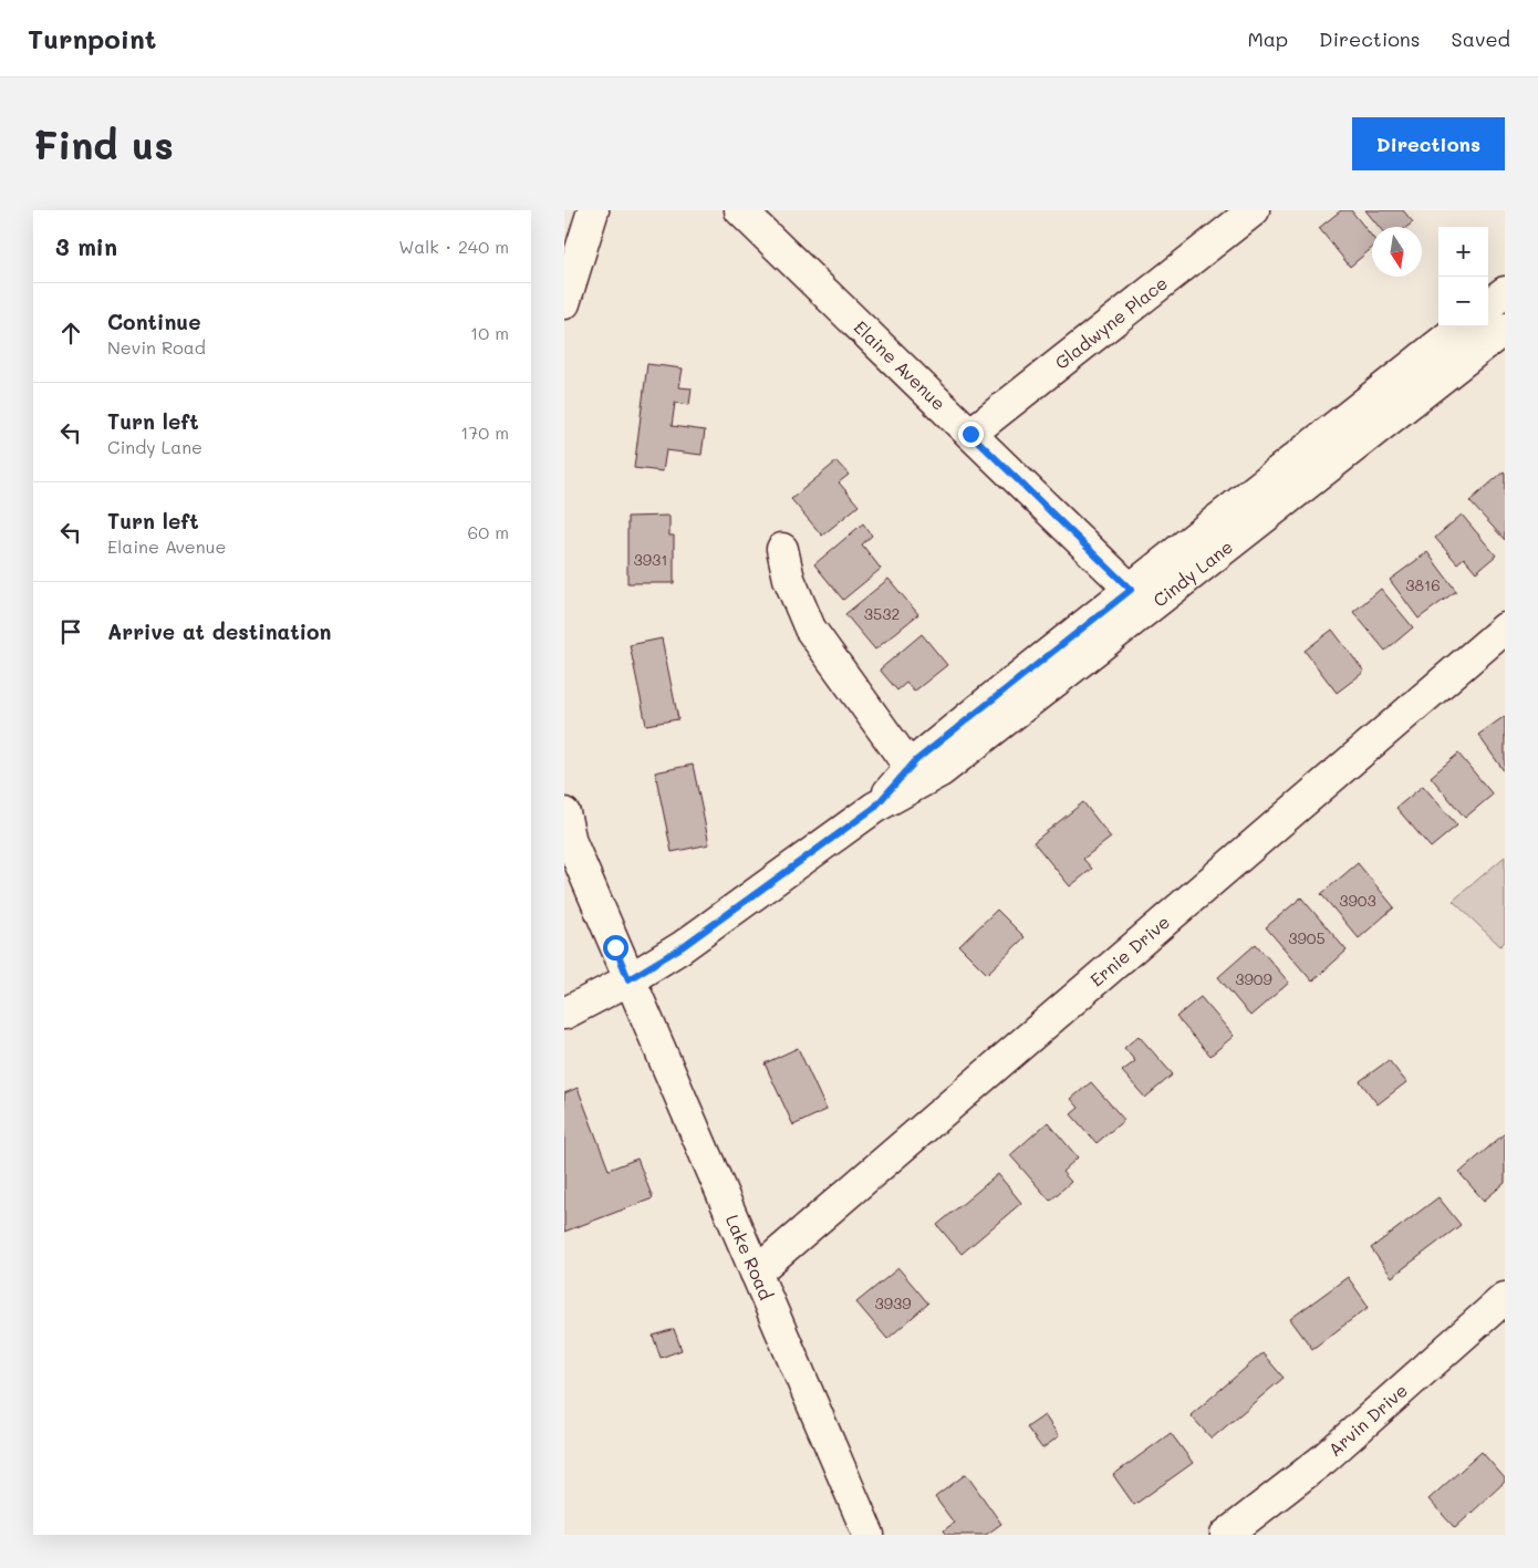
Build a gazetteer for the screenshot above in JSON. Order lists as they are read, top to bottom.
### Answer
{
  "streets": {
    "street": [
      "Gladwyne Place",
      "Elaine Avenue",
      "Cindy Lane",
      "Ernie Drive",
      "Lake Road",
      "Arvin Drive"
    ]
  },
  "crossings": [
    ["Gladwyne Place", "Elaine Avenue"],
    ["Elaine Avenue", "Cindy Lane"],
    ["Cindy Lane", "Lake Road"],
    ["Ernie Drive", "Lake Road"]
  ],
  "house_numbers": [
    "3931",
    "3816",
    "3532",
    "3903",
    "3905",
    "3909",
    "3939"
  ],
  "north": "bottom",
  "page": {
    "header": "Turnpoint",
    "nav": ["Map", "Directions", "Saved"],
    "buttons": "Directions",
    "title": "Find us",
    "heading": ["3 min", "Walk · 240 m"],
    "map_buttons": ["+", "−"],
    "list": [
      ["Continue", "Nevin Road", "10 m"],
      ["Turn left", "Cindy Lane", "170 m"],
      ["Turn left", "Elaine Avenue", "60 m"],
      "Arrive at destination"
    ]
  }
}
